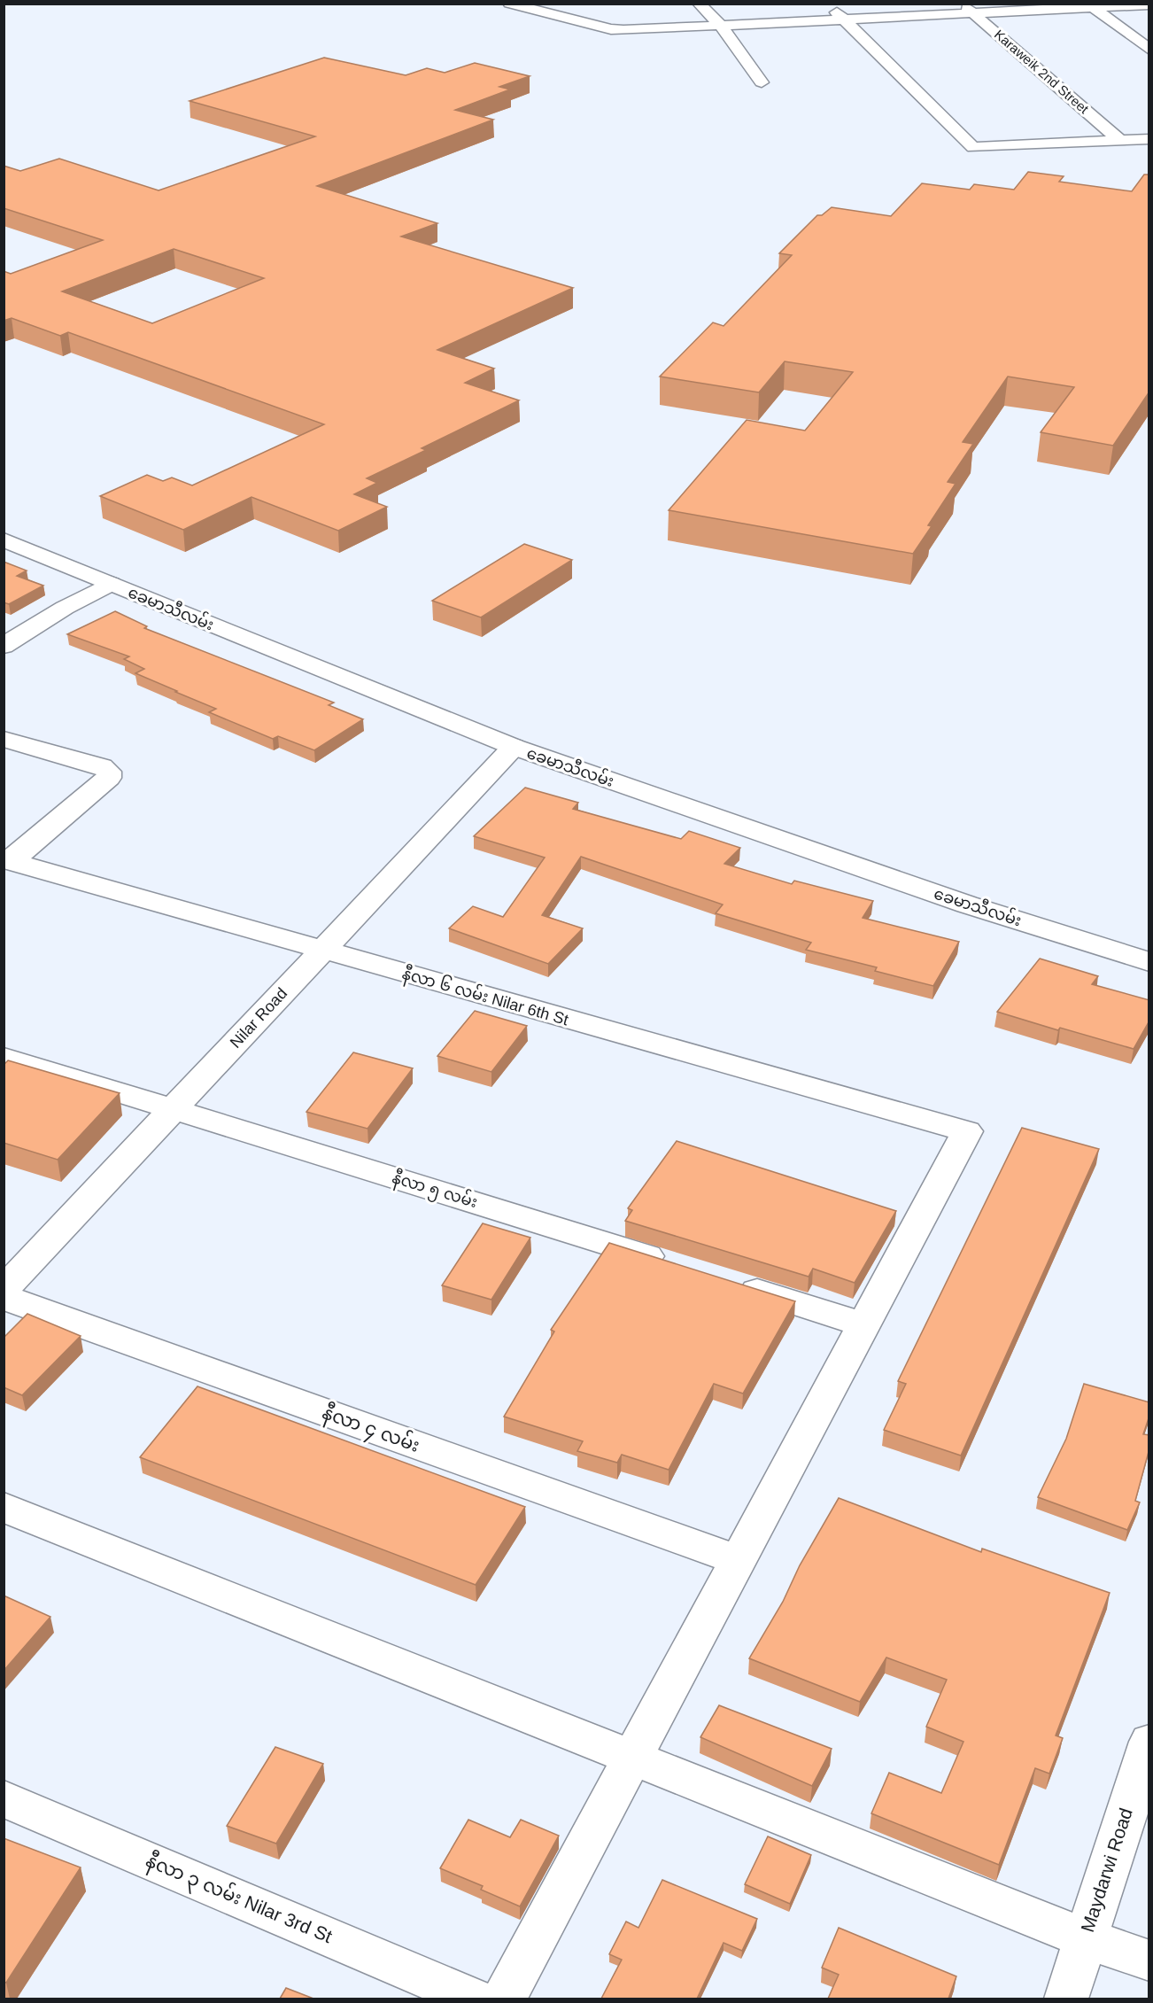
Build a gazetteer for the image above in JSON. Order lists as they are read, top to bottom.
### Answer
{
  "streets": {
    "street": [
      "Karaweik 2nd Street",
      "ခေမာသီလမ်း",
      "နီလာ ၆ လမ်း Nilar 6th St",
      "Nilar Road",
      "နီလာ ၅ လမ်း",
      "နီလာ ၄ လမ်း",
      "Maydarwi Road",
      "နီလာ ၃ လမ်း Nilar 3rd St"
    ]
  },
  "crossings": [
    ["ခေမာသီလမ်း", "Nilar Road"],
    ["နီလာ ၆ လမ်း Nilar 6th St", "Nilar Road"],
    ["Nilar Road", "နီလာ ၅ လမ်း"]
  ]
}
